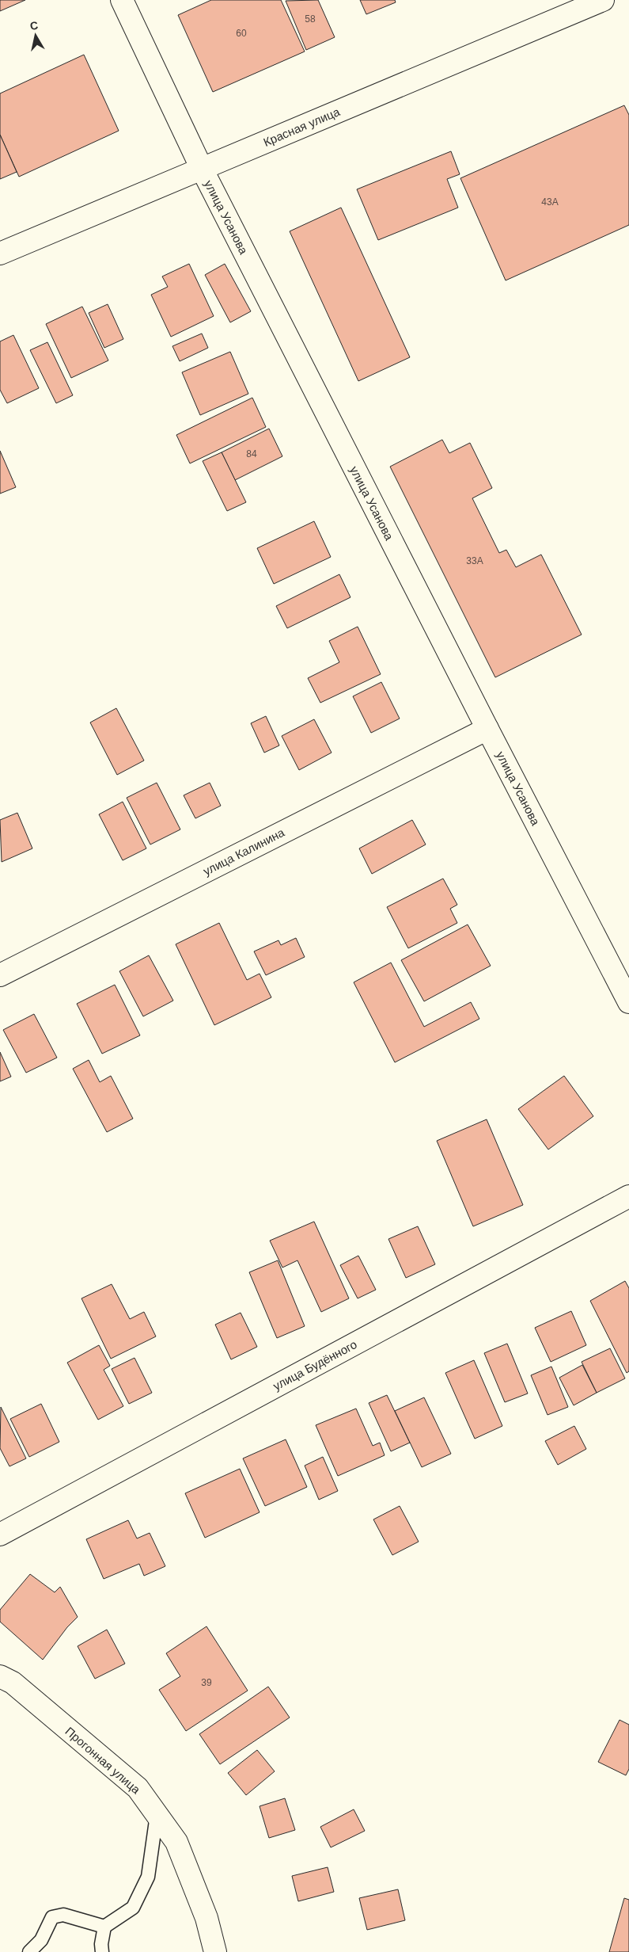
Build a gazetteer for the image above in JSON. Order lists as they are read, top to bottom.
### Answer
{
  "streets": {
    "street": [
      "Красная улица",
      "улица Усанова",
      "улица Калинина",
      "улица Будённого",
      "Прогонная улица"
    ]
  },
  "crossings": [
    ["Красная улица", "улица Усанова"],
    ["улица Усанова", "улица Калинина"]
  ],
  "house_numbers": [
    "58",
    "60",
    "43А",
    "84",
    "33А",
    "39"
  ],
  "north": "top"
}
